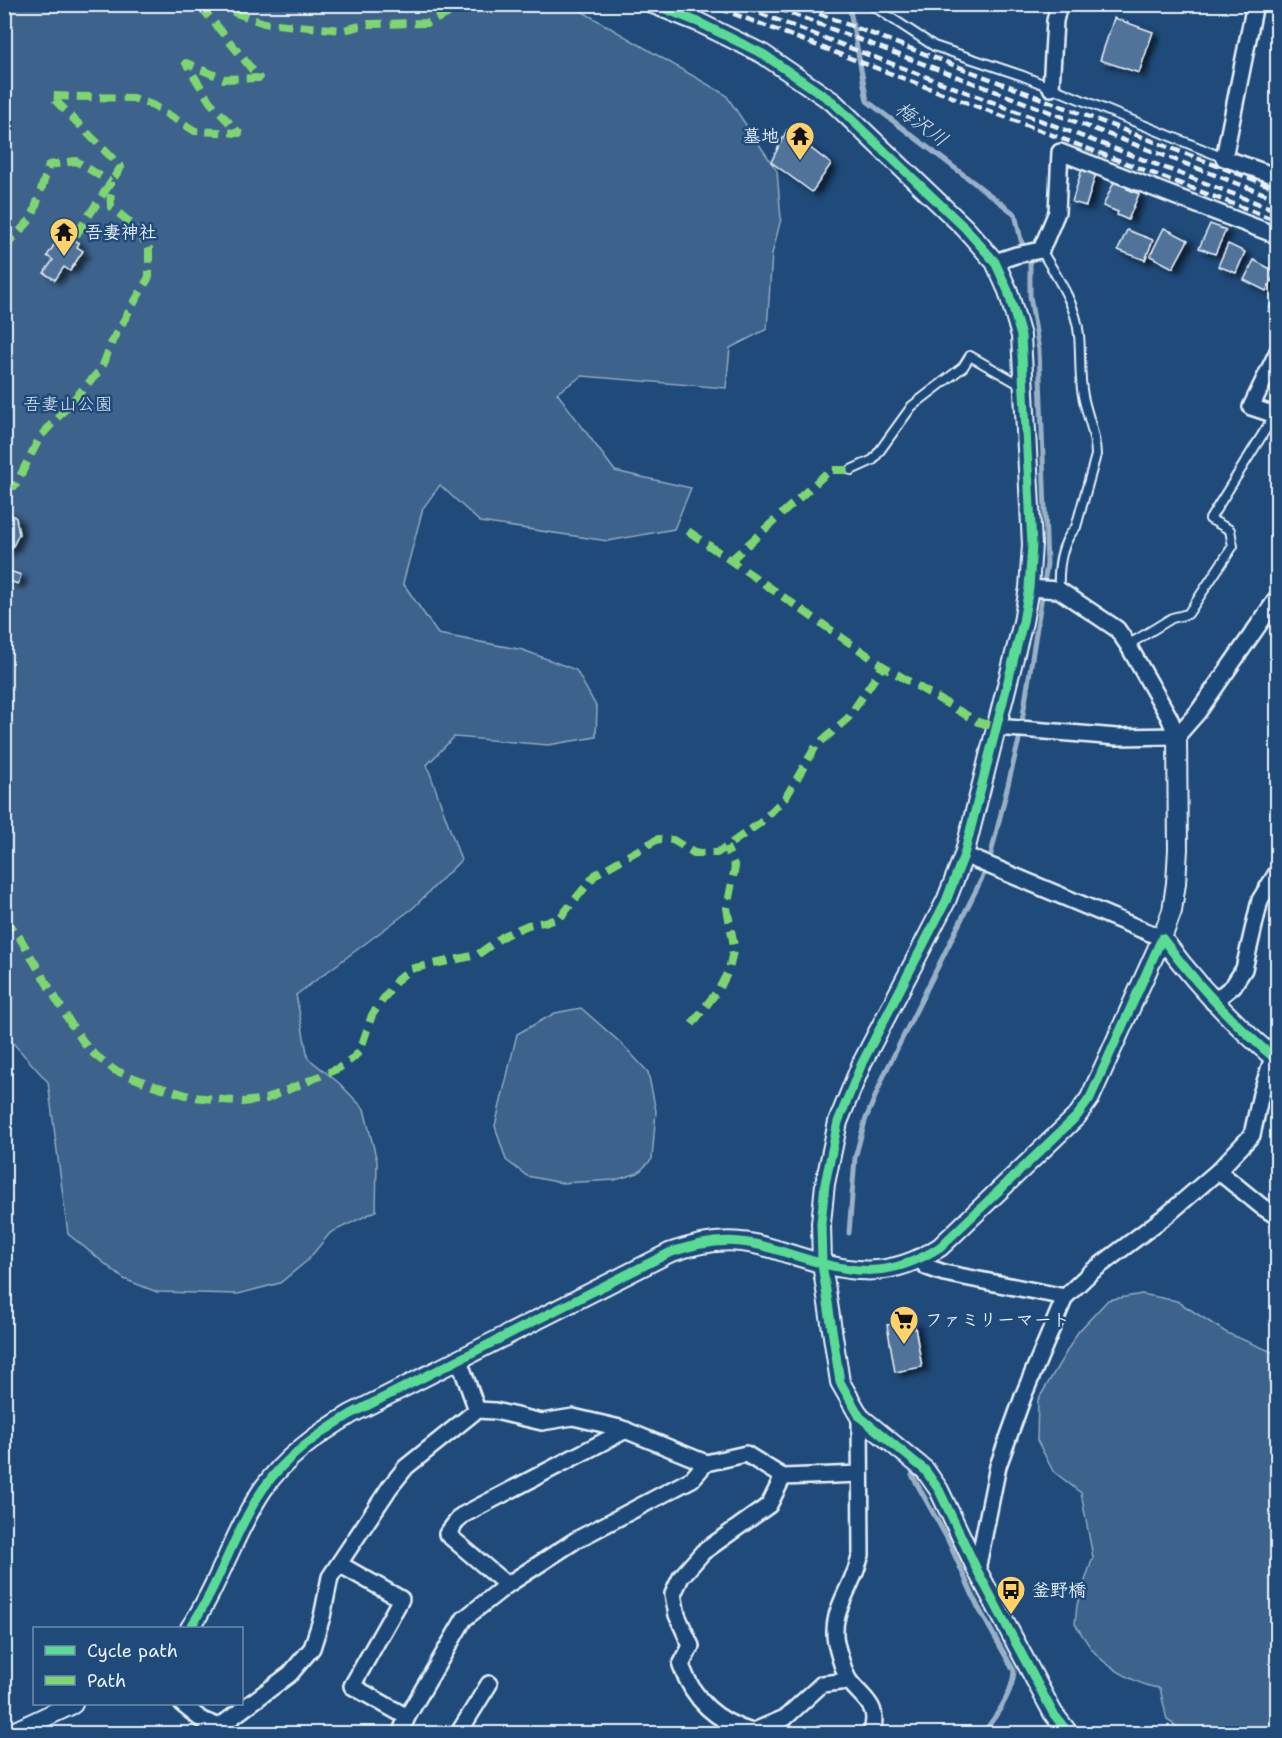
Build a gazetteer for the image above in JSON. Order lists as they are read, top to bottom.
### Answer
{
  "water": ["梅沢川"],
  "parks": ["吾妻山公園"],
  "places": {
    "temple": ["墓地", "吾妻神社"],
    "supermarket": ["ファミリーマート"],
    "bus stop": ["釜野橋"]
  },
  "legend": ["Cycle path", "Path"]
}
